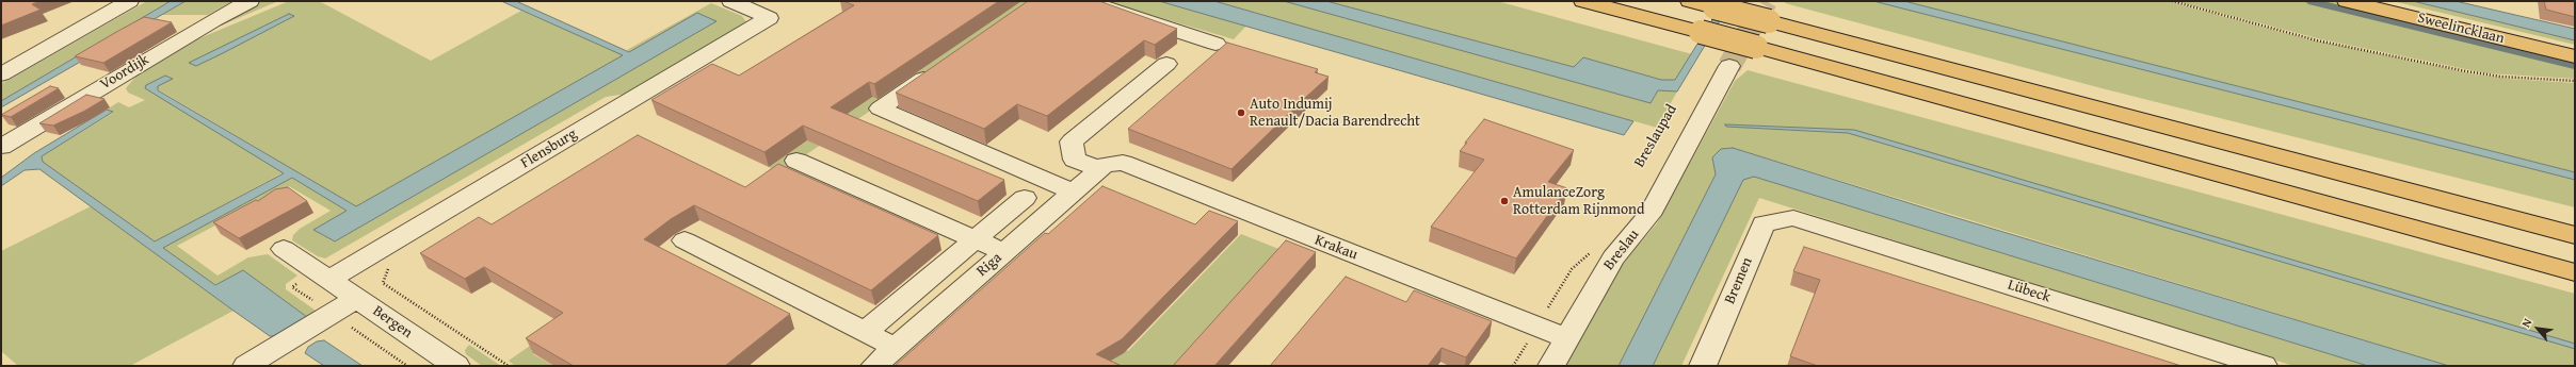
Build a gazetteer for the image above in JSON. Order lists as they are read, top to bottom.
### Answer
{
  "streets": {
    "main road": ["Sweelincklaan"],
    "street": [
      "Voordijk",
      "Flensburg",
      "Krakau",
      "Breslau",
      "Riga",
      "Bremen",
      "Lübeck",
      "Bergen"
    ]
  },
  "crossings": [
    ["Flensburg", "Bergen"],
    ["Krakau", "Breslau"],
    ["Krakau", "Riga"],
    ["Bremen", "Lübeck"]
  ],
  "places": ["Auto Indumij Renault/Dacia Barendrecht", "AmulanceZorg Rotterdam Rijnmond"],
  "north": "top left"
}
